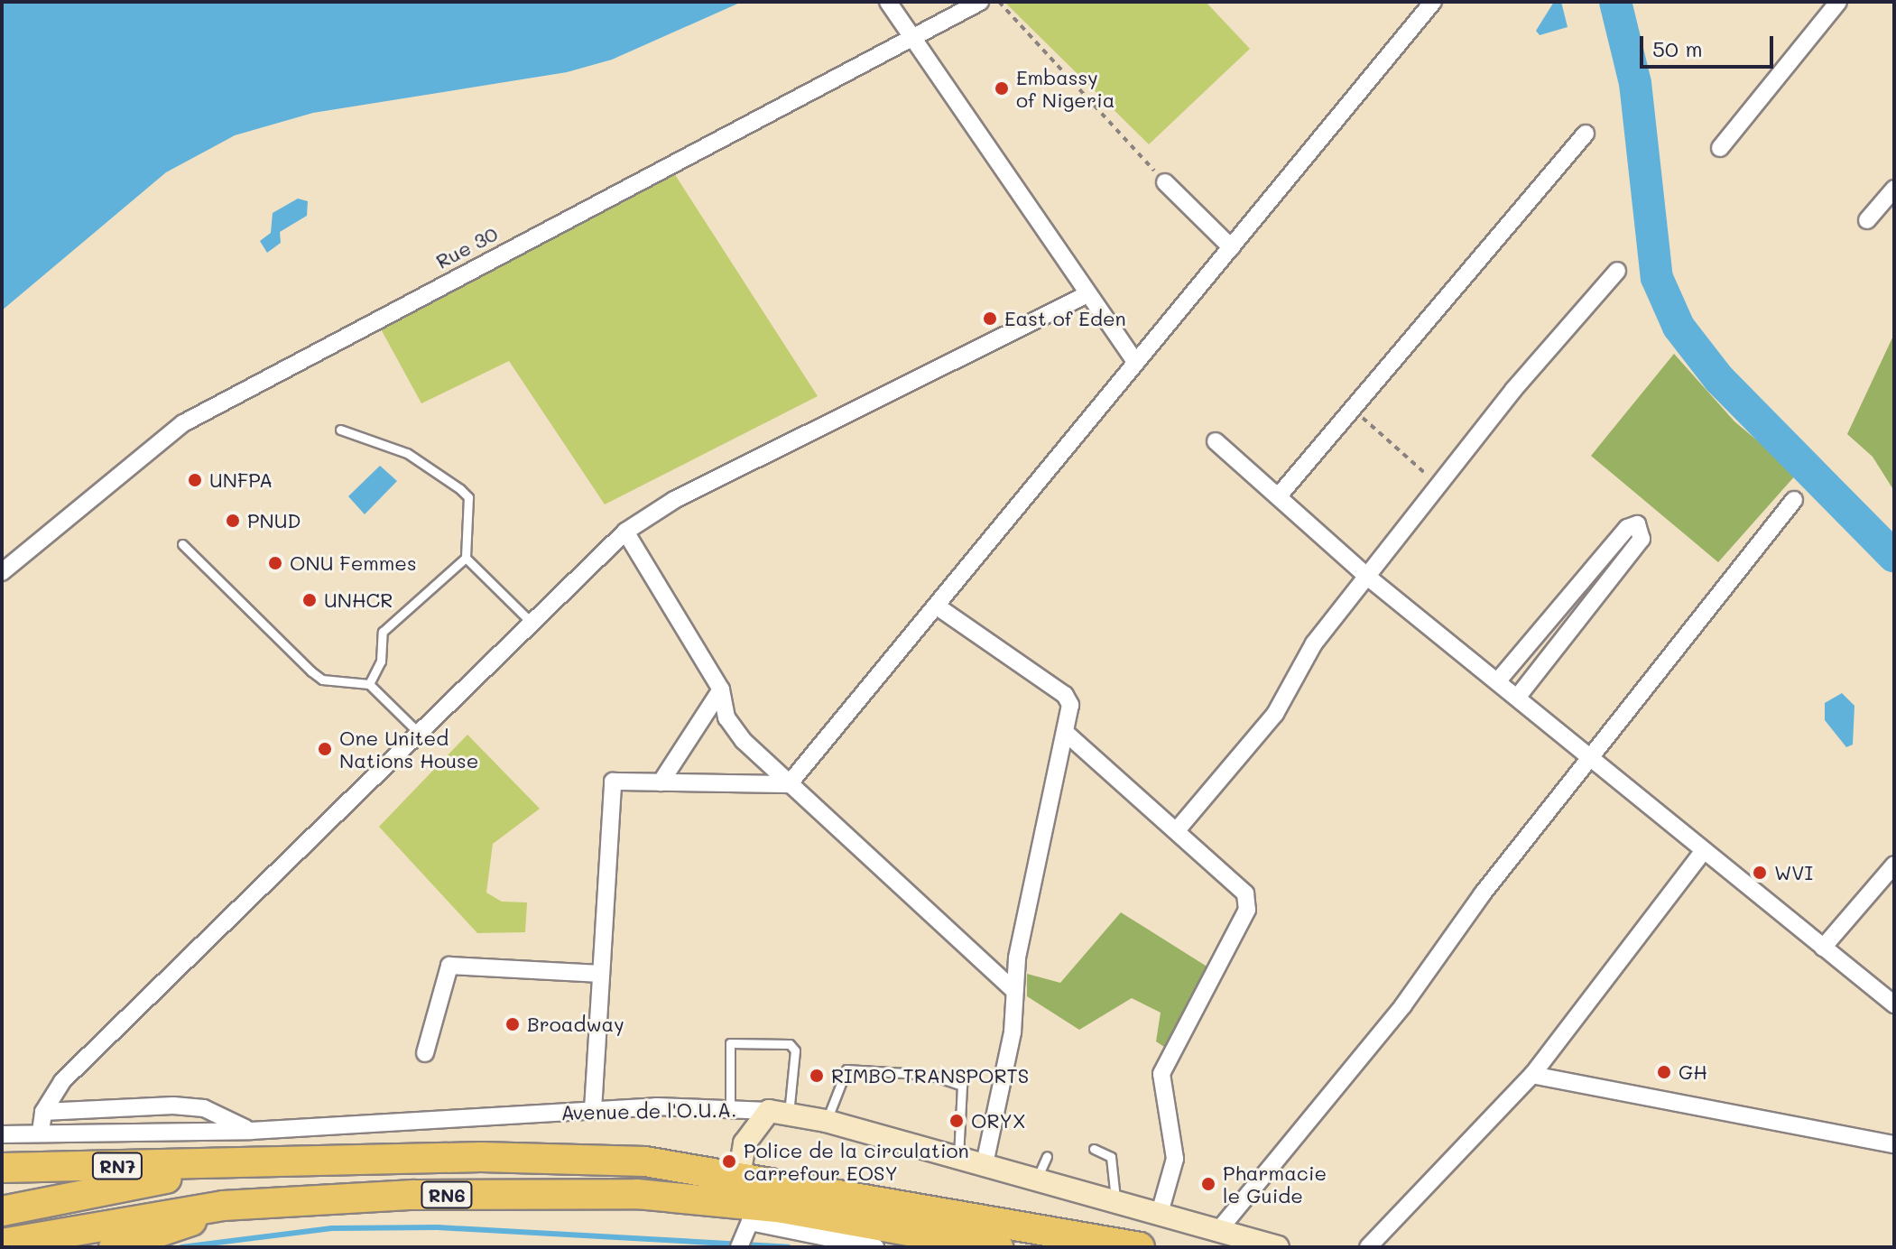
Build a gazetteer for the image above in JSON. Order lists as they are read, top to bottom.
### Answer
{
  "streets": {
    "highway": ["RN7", "RN6"],
    "main road": ["Avenue de l'O.U.A."],
    "street": ["Rue 30"]
  },
  "crossings": [
    ["RN7", "RN6"]
  ],
  "places": [
    "Embassy of Nigeria",
    "East of Eden",
    "UNFPA",
    "PNUD",
    "ONU Femmes",
    "UNHCR",
    "One United Nations House",
    "WVI",
    "Broadway",
    "GH",
    "RIMBO TRANSPORTS",
    "ORYX",
    "Police de la circulation carrefour EOSY",
    "Pharmacie le Guide"
  ],
  "scale_bar": "50 m"
}
